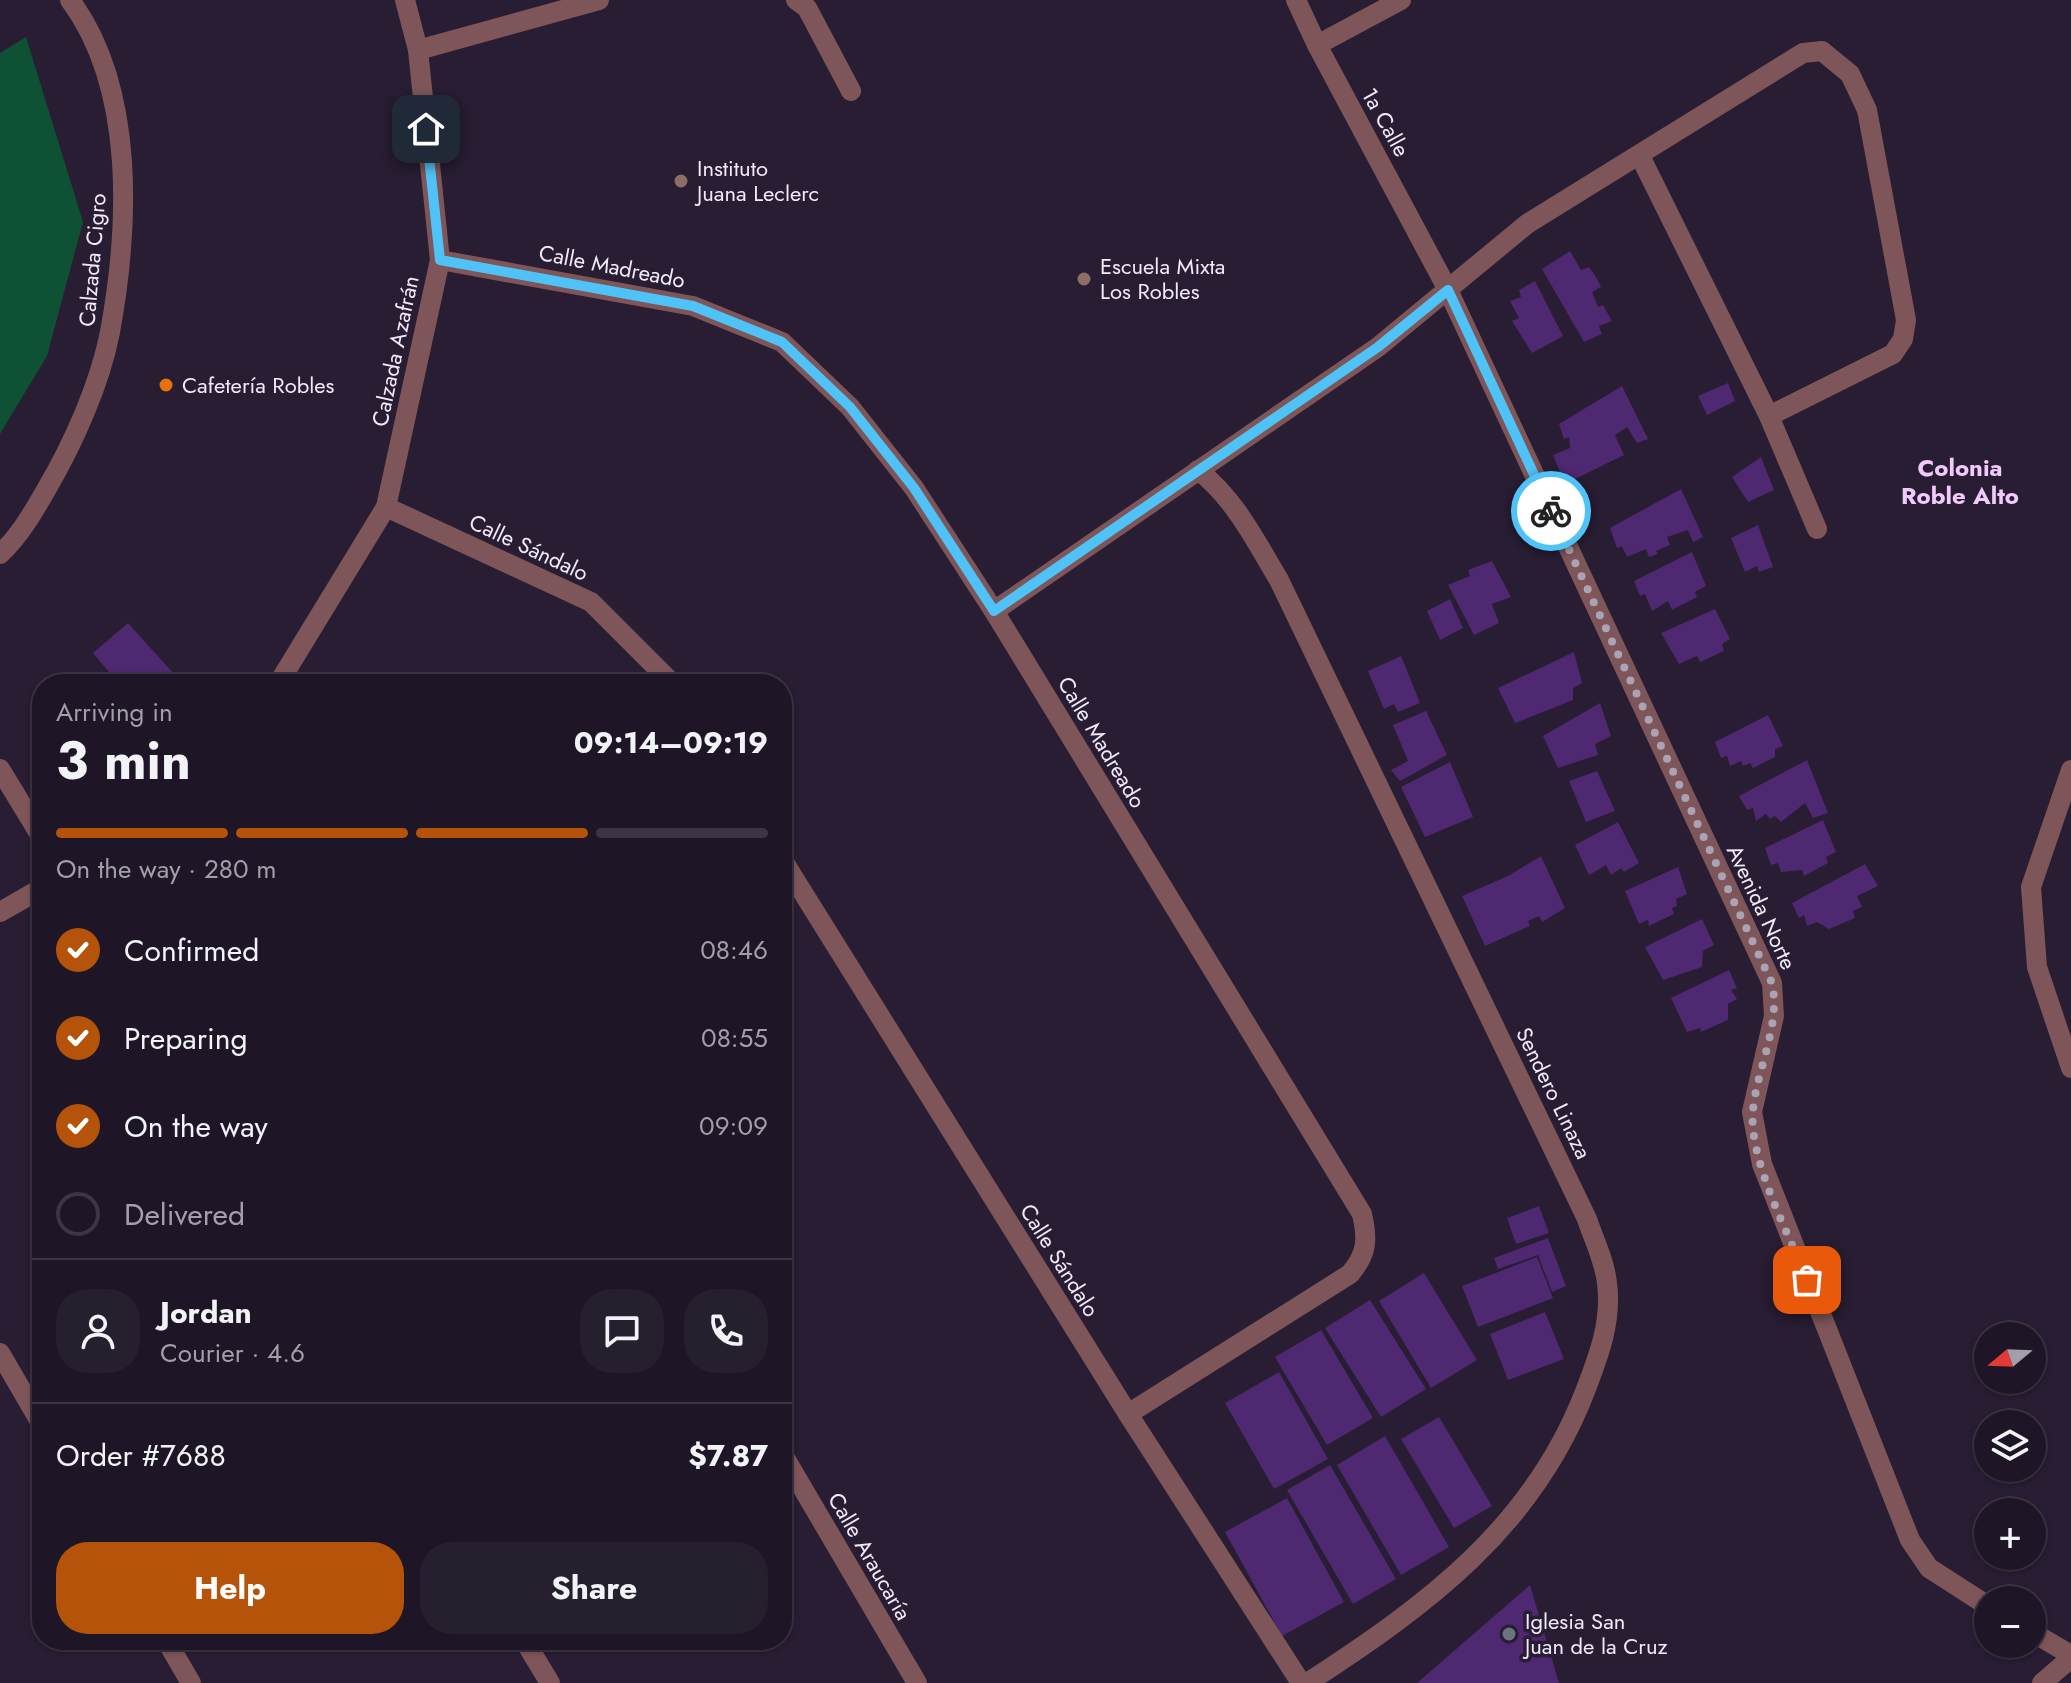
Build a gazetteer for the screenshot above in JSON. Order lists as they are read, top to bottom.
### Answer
{
  "streets": {
    "street": [
      "1a Calle",
      "Calzada Cigro",
      "Calle Madreado",
      "Calzada Azafrán",
      "Calle Sándalo",
      "Avenida Norte",
      "Sendero Linaza",
      "Calle Araucaría"
    ]
  },
  "crossings": [
    ["1a Calle", "Avenida Norte"],
    ["Calle Madreado", "Calzada Azafrán"],
    ["Calle Madreado", "Calle Sándalo"],
    ["Calzada Azafrán", "Calle Sándalo"],
    ["Calle Sándalo", "Sendero Linaza"]
  ],
  "districts": ["Colonia Roble Alto"],
  "places": [
    "Instituto Juana Leclerc",
    "Escuela Mixta Los Robles",
    "Cafetería Robles",
    "Iglesia San Juan de la Cruz"
  ],
  "north": "left",
  "page": {
    "heading": ["3 min", "Arriving in", "09:14–09:19"],
    "panel": [
      "Jordan",
      "Courier · 4.6",
      "Order #7688",
      "$7.87"
    ],
    "bar": "On the way · 280 m",
    "list": [
      ["Confirmed", "08:46"],
      ["Preparing", "08:55"],
      ["On the way", "09:09"],
      "Delivered"
    ],
    "map_buttons": ["+", "−"],
    "buttons": ["Help", "Share"]
  }
}
